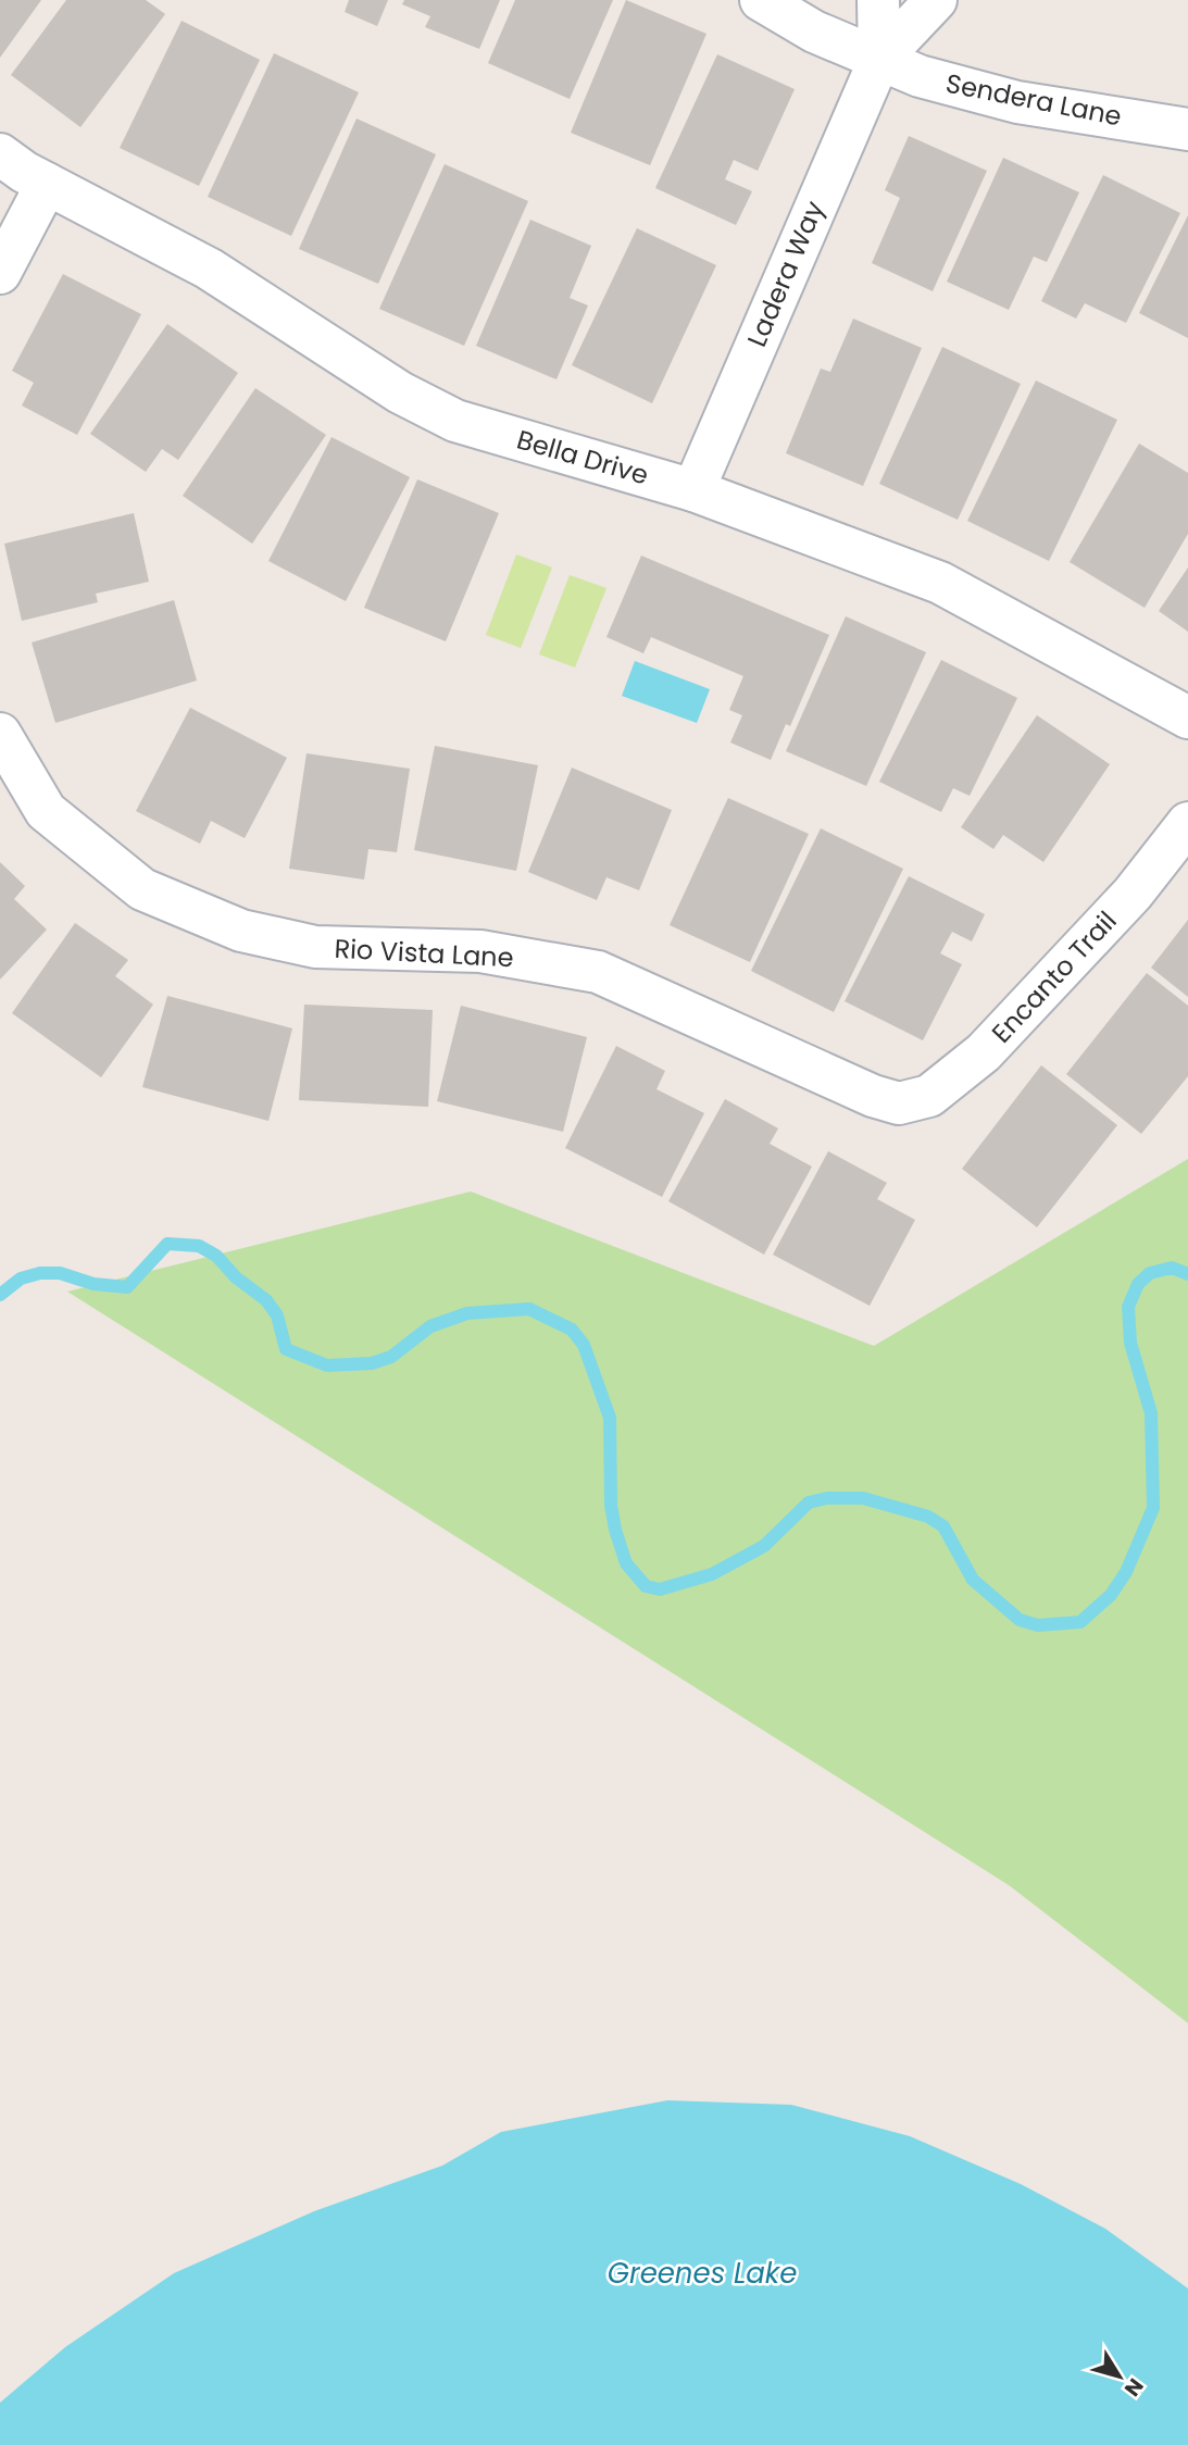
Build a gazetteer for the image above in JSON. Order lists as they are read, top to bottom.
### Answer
{
  "streets": {
    "street": [
      "Sendera Lane",
      "Ladera Way",
      "Bella Drive",
      "Rio Vista Lane",
      "Encanto Trail"
    ]
  },
  "crossings": [
    ["Sendera Lane", "Ladera Way"],
    ["Ladera Way", "Bella Drive"],
    ["Rio Vista Lane", "Encanto Trail"]
  ],
  "water": ["Greenes Lake"],
  "north": "bottom right"
}
